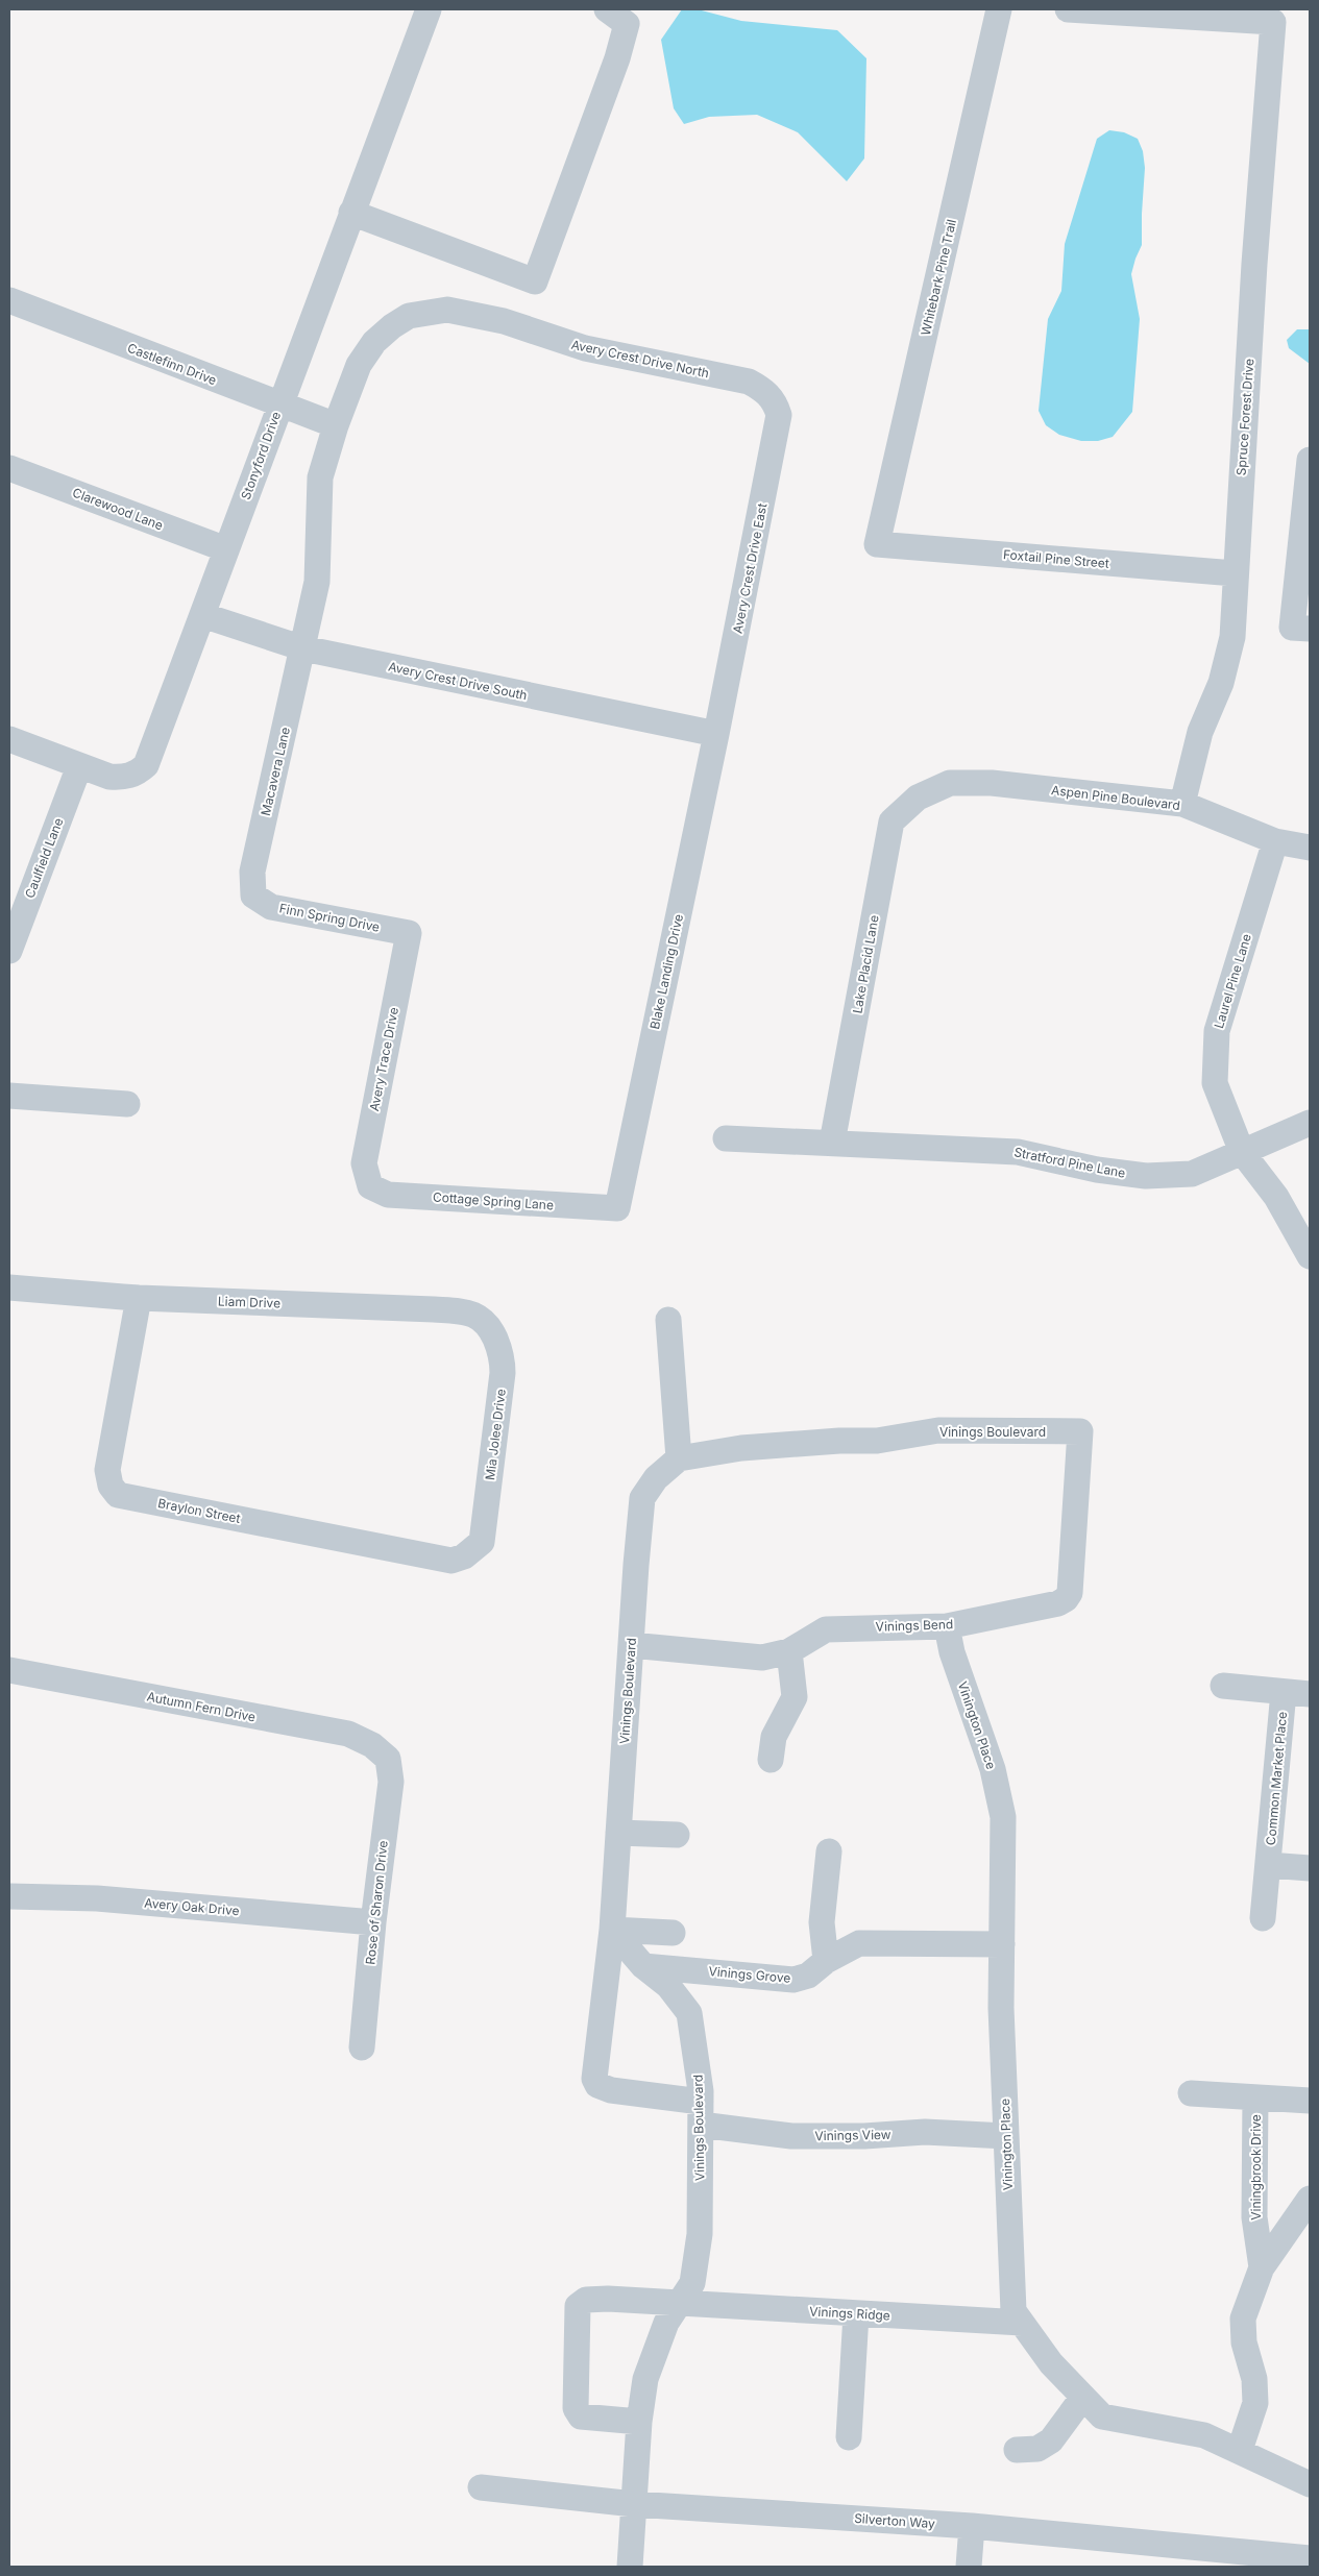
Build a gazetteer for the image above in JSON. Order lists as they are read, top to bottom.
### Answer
{
  "streets": {
    "street": [
      "Whitebark Pine Trail",
      "Avery Crest Drive North",
      "Castlefinn Drive",
      "Spruce Forest Drive",
      "Stonyford Drive",
      "Clarewood Lane",
      "Foxtail Pine Street",
      "Avery Crest Drive East",
      "Avery Crest Drive South",
      "Macavera Lane",
      "Aspen Pine Boulevard",
      "Caulfield Lane",
      "Finn Spring Drive",
      "Lake Placid Lane",
      "Blake Landing Drive",
      "Laurel Pine Lane",
      "Avery Trace Drive",
      "Stratford Pine Lane",
      "Cottage Spring Lane",
      "Liam Drive",
      "Vinings Boulevard",
      "Mia Jolee Drive",
      "Braylon Street",
      "Vinings Bend",
      "Autumn Fern Drive",
      "Vinington Place",
      "Common Market Place",
      "Rose of Sharon Drive",
      "Avery Oak Drive",
      "Vinings Grove",
      "Vinings View",
      "Viningbrook Drive",
      "Vinings Ridge",
      "Silverton Way"
    ]
  },
  "crossings": [
    ["Whitebark Pine Trail", "Foxtail Pine Street"],
    ["Avery Crest Drive North", "Avery Crest Drive East"],
    ["Avery Crest Drive North", "Macavera Lane"],
    ["Castlefinn Drive", "Stonyford Drive"],
    ["Castlefinn Drive", "Macavera Lane"],
    ["Spruce Forest Drive", "Foxtail Pine Street"],
    ["Spruce Forest Drive", "Aspen Pine Boulevard"],
    ["Stonyford Drive", "Clarewood Lane"],
    ["Stonyford Drive", "Avery Crest Drive South"],
    ["Stonyford Drive", "Caulfield Lane"],
    ["Avery Crest Drive East", "Avery Crest Drive South"],
    ["Avery Crest Drive East", "Blake Landing Drive"],
    ["Avery Crest Drive South", "Macavera Lane"],
    ["Avery Crest Drive South", "Blake Landing Drive"],
    ["Macavera Lane", "Finn Spring Drive"],
    ["Aspen Pine Boulevard", "Lake Placid Lane"],
    ["Aspen Pine Boulevard", "Laurel Pine Lane"],
    ["Finn Spring Drive", "Avery Trace Drive"],
    ["Lake Placid Lane", "Stratford Pine Lane"],
    ["Blake Landing Drive", "Cottage Spring Lane"],
    ["Laurel Pine Lane", "Stratford Pine Lane"],
    ["Avery Trace Drive", "Cottage Spring Lane"],
    ["Liam Drive", "Mia Jolee Drive"],
    ["Liam Drive", "Braylon Street"],
    ["Vinings Boulevard", "Vinings Bend"],
    ["Vinings Boulevard", "Vinings Grove"],
    ["Vinings Boulevard", "Vinings View"],
    ["Vinings Boulevard", "Vinings Ridge"],
    ["Vinings Boulevard", "Silverton Way"],
    ["Mia Jolee Drive", "Braylon Street"],
    ["Vinings Bend", "Vinington Place"],
    ["Autumn Fern Drive", "Rose of Sharon Drive"],
    ["Vinington Place", "Vinings Grove"],
    ["Vinington Place", "Vinings View"],
    ["Vinington Place", "Viningbrook Drive"],
    ["Vinington Place", "Vinings Ridge"],
    ["Rose of Sharon Drive", "Avery Oak Drive"]
  ]
}
